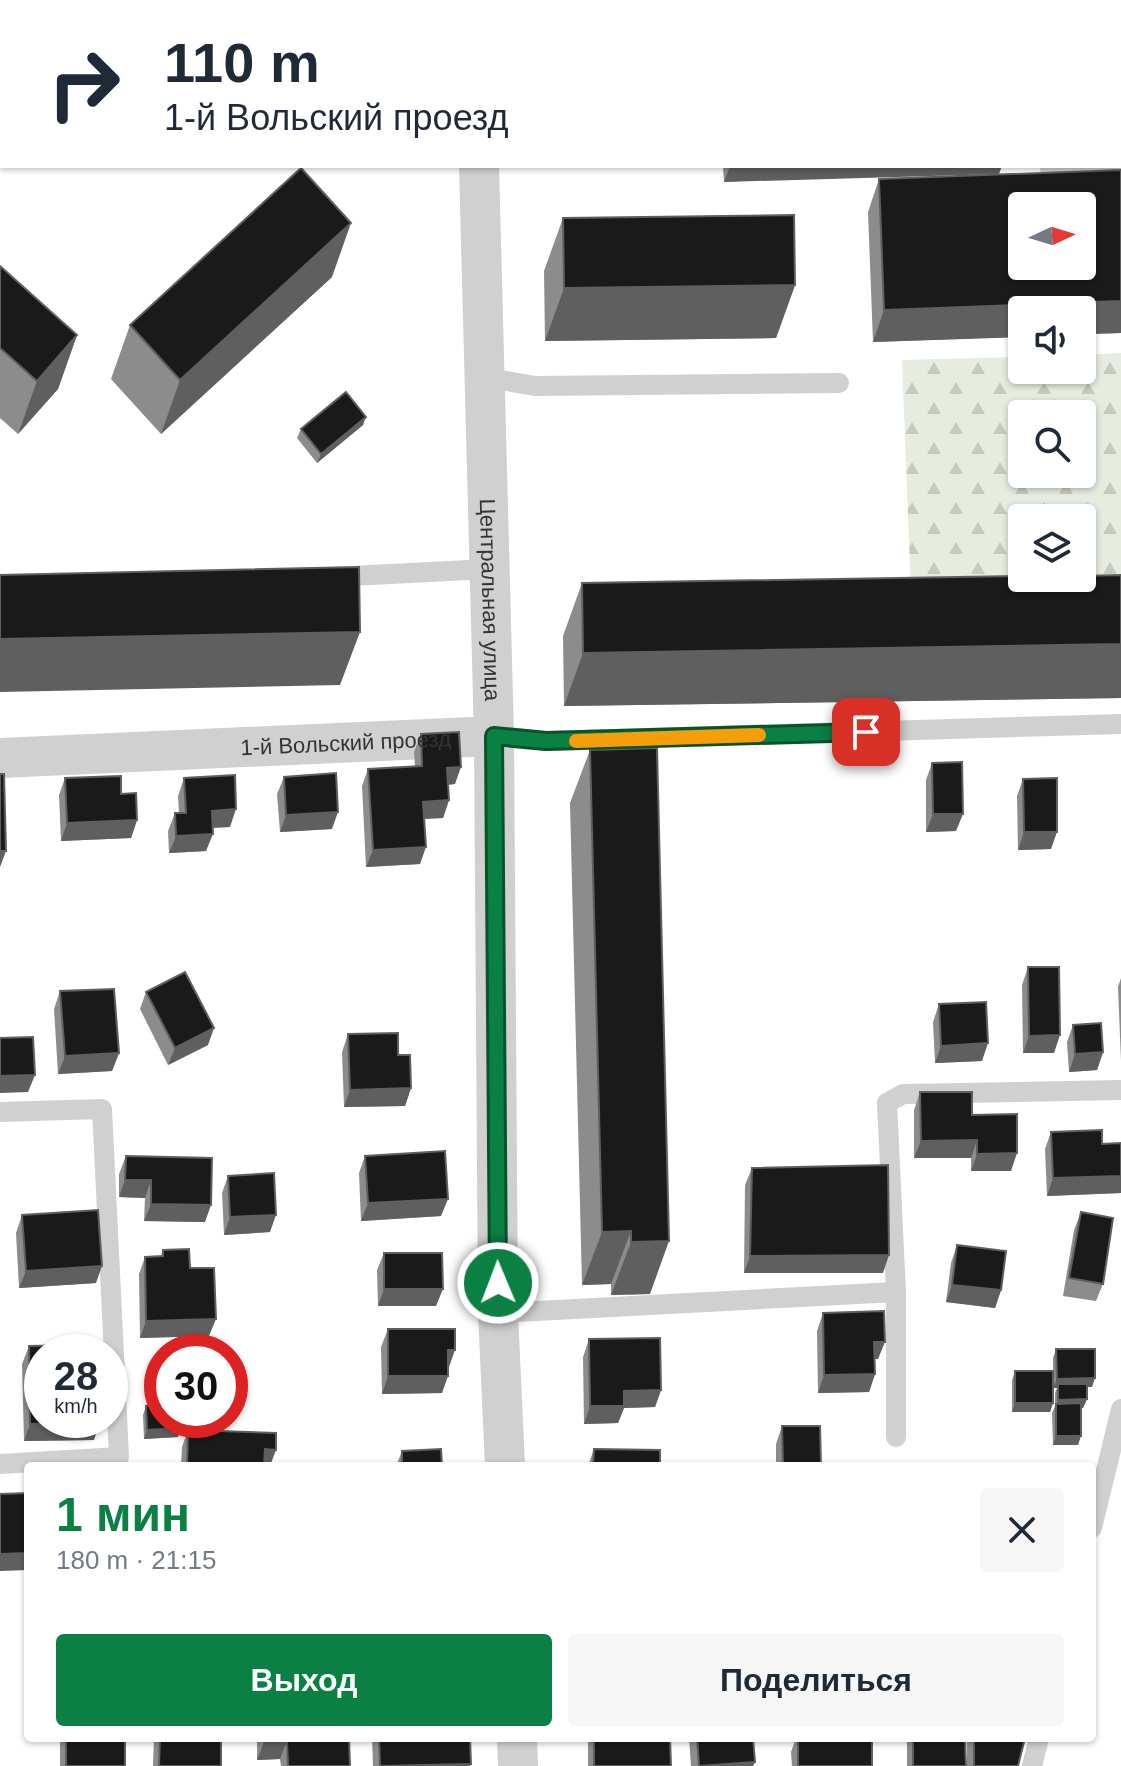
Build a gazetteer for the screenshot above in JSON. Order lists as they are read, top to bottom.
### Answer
{
  "streets": {
    "street": ["Центральная улица", "1-й Вольский проезд"]
  },
  "crossings": [
    ["Центральная улица", "1-й Вольский проезд"]
  ],
  "north": "right",
  "page": {
    "turn": ["110 m", "1-й Вольский проезд"],
    "speed": "28 km/h",
    "limit": "30",
    "heading": ["1 мин", "180 m · 21:15"],
    "buttons": ["Выход", "Поделиться"]
  }
}
